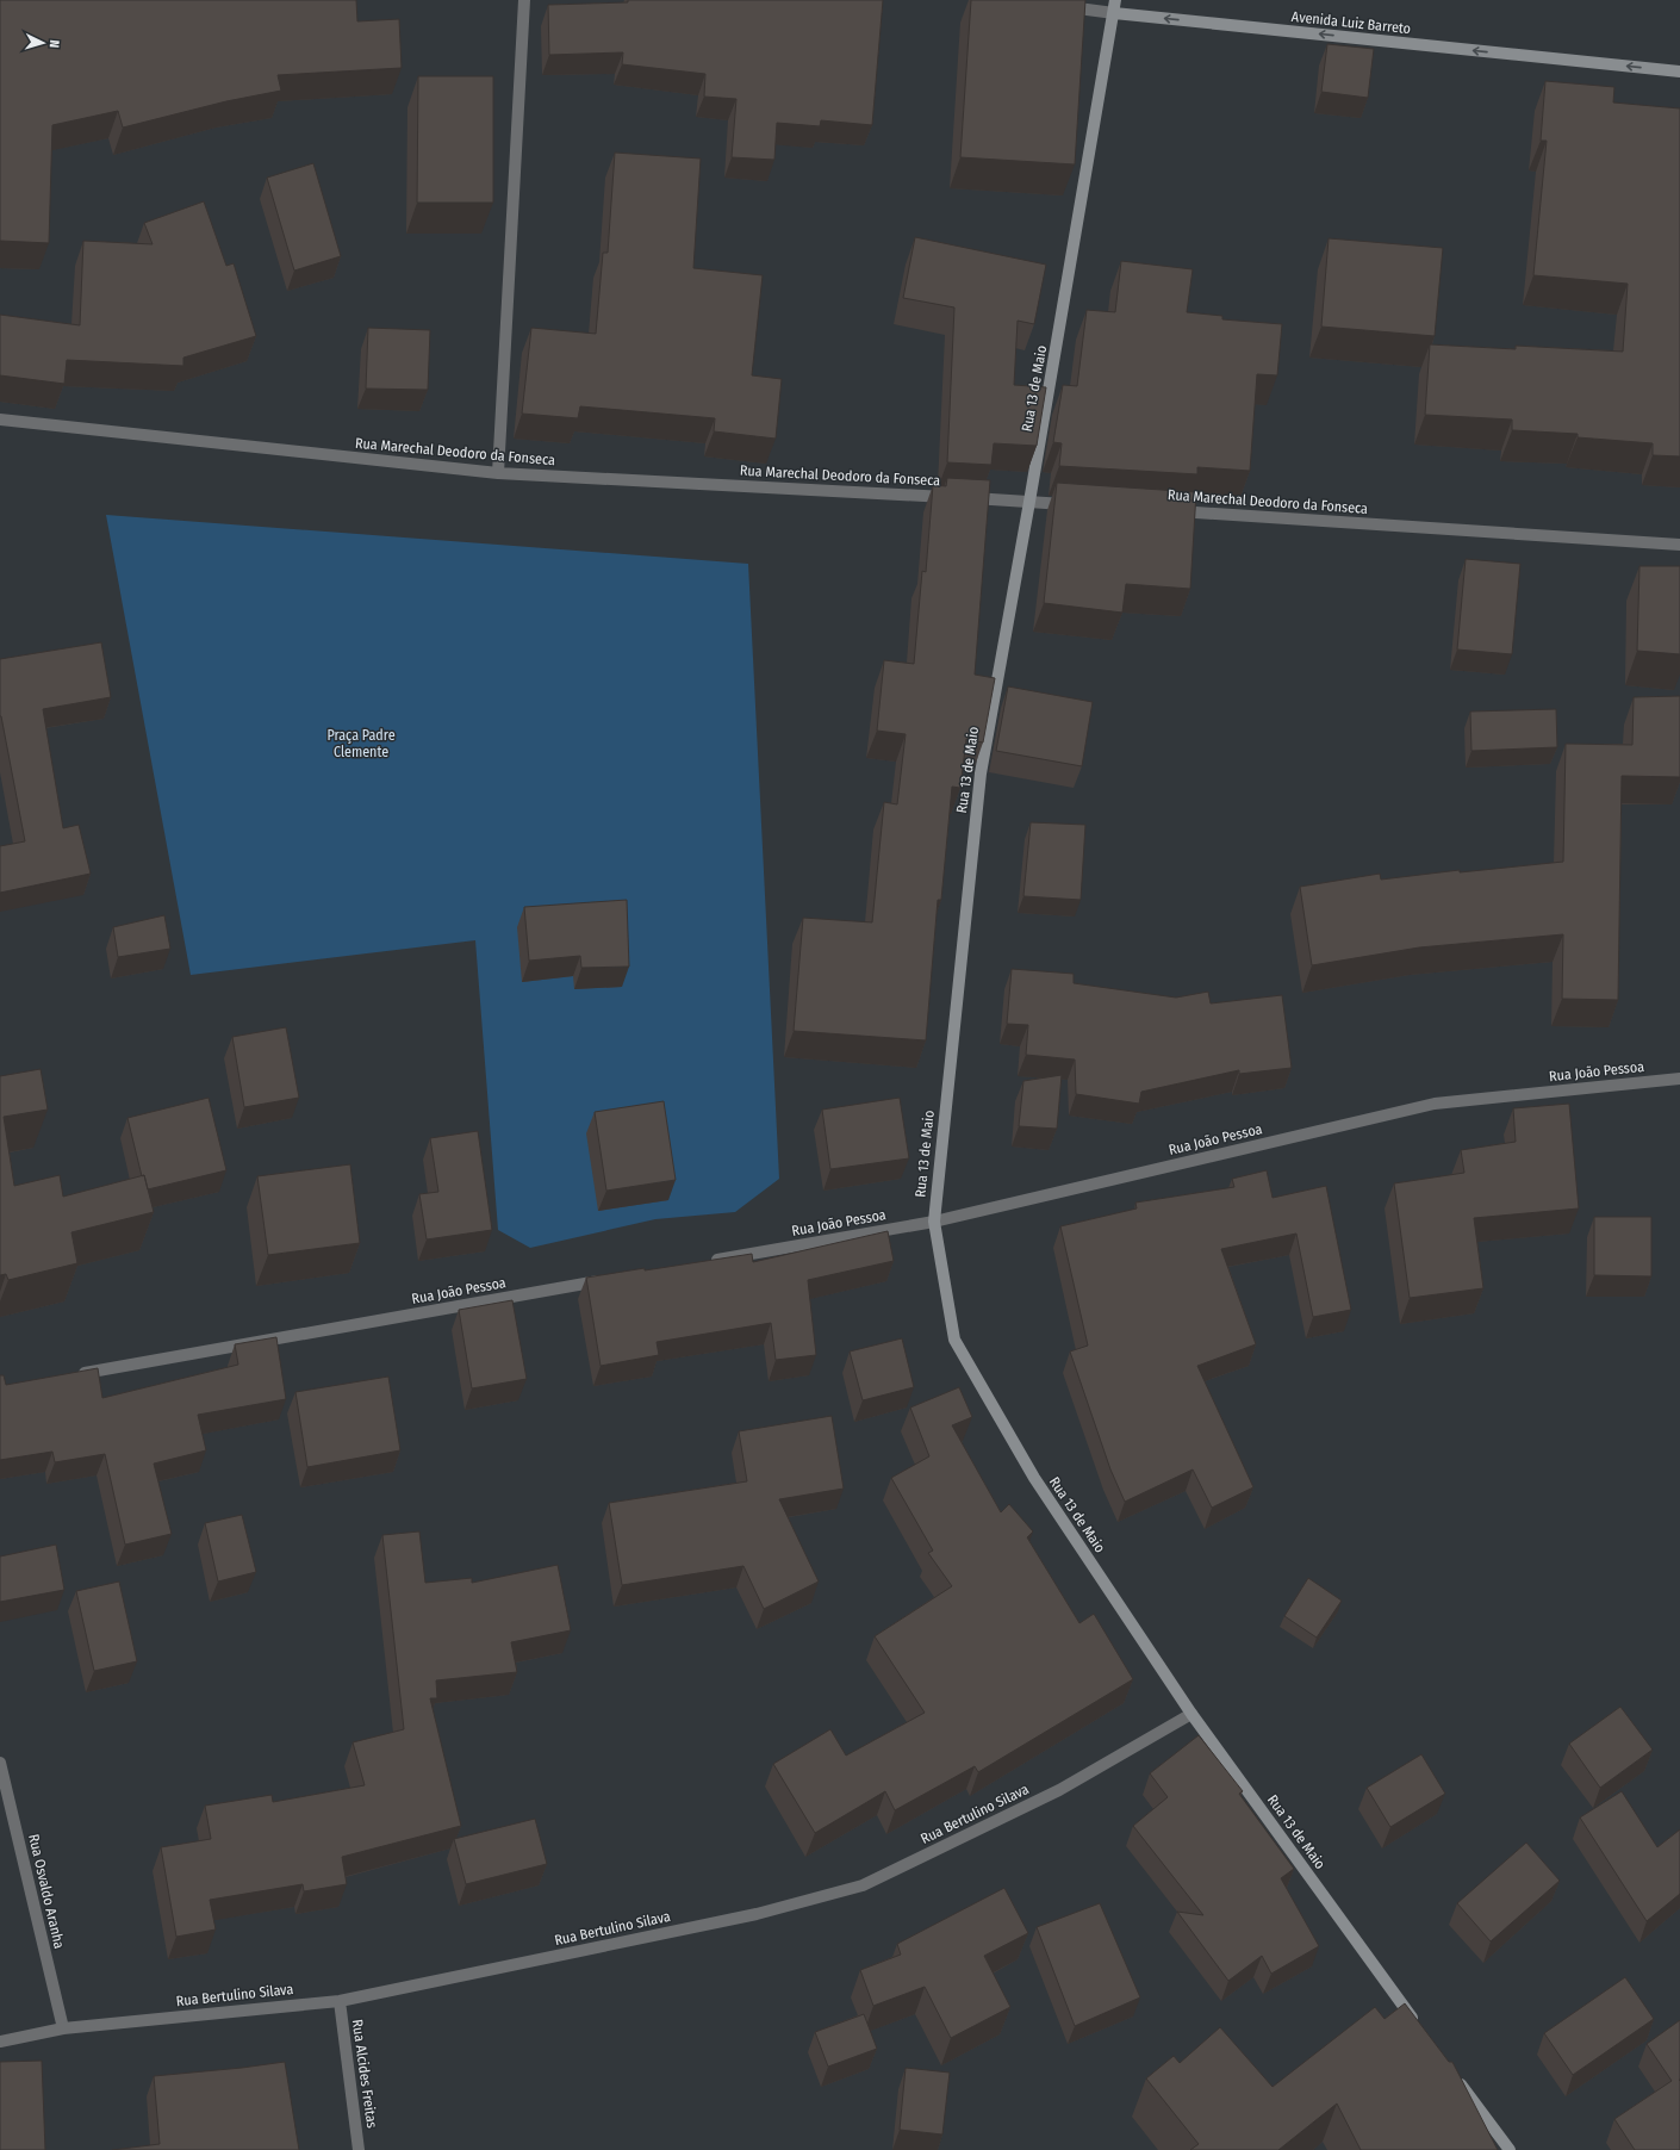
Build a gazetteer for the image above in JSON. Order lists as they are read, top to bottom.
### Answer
{
  "streets": {
    "main road": ["Avenida Luiz Barreto", "Rua 13 de Maio"],
    "street": [
      "Rua Marechal Deodoro da Fonseca",
      "Rua João Pessoa",
      "Rua Bertulino Silava",
      "Rua Osvaldo Aranha",
      "Rua Alcides Freitas"
    ]
  },
  "crossings": [
    ["Avenida Luiz Barreto", "Rua 13 de Maio"],
    ["Rua 13 de Maio", "Rua Marechal Deodoro da Fonseca"],
    ["Rua 13 de Maio", "Rua João Pessoa"],
    ["Rua 13 de Maio", "Rua Bertulino Silava"],
    ["Rua Bertulino Silava", "Rua Osvaldo Aranha"],
    ["Rua Bertulino Silava", "Rua Alcides Freitas"]
  ],
  "one_way": ["Avenida Luiz Barreto"],
  "parks": ["Praça Padre Clemente"],
  "north": "right"
}
